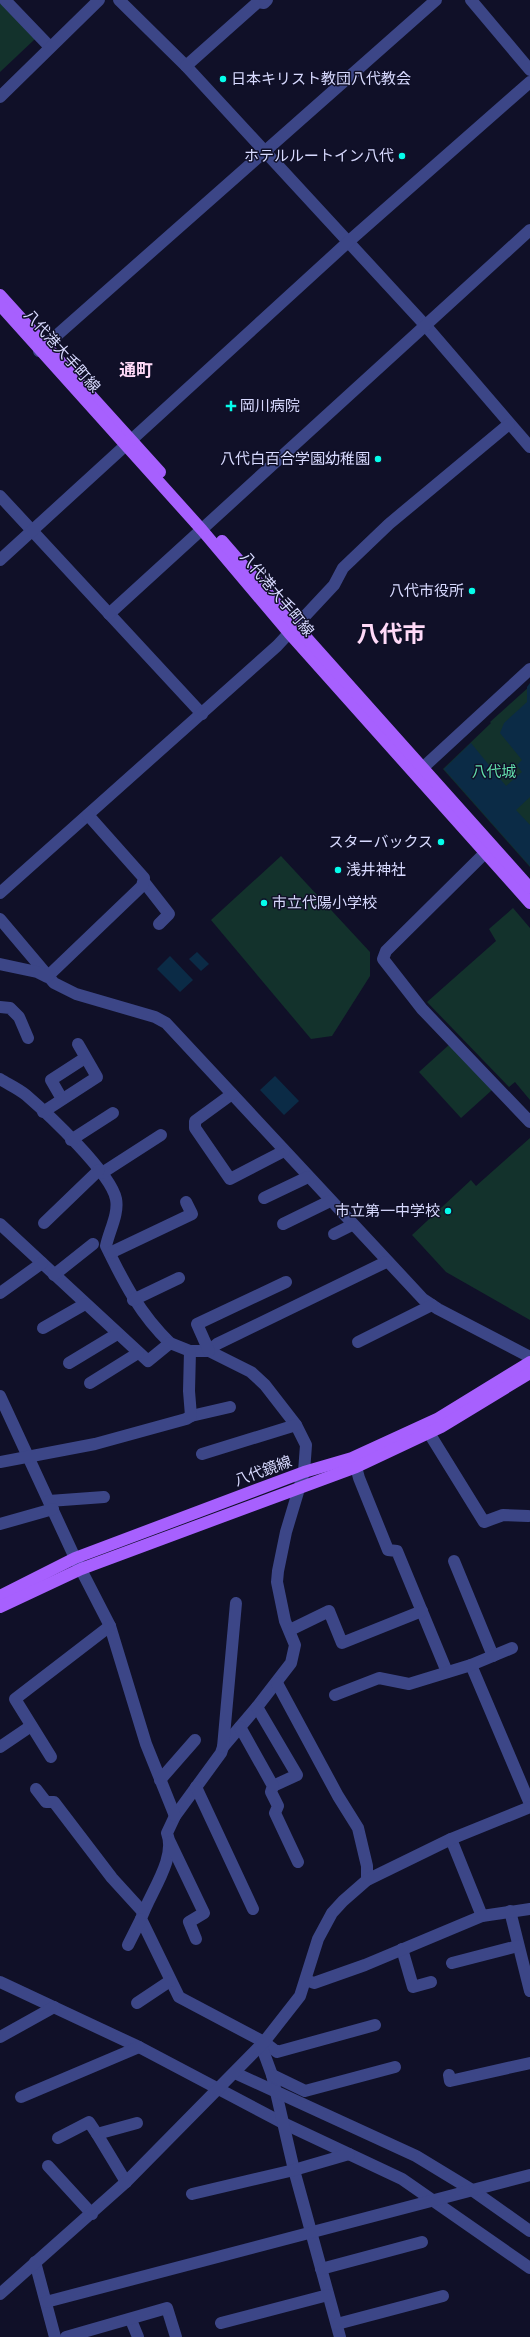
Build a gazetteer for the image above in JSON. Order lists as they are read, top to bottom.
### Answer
{
  "streets": {
    "main road": ["八代港大手町線", "八代鏡線"]
  },
  "districts": ["通町", "八代市"],
  "parks": ["八代城"],
  "places": {
    "other": [
      "日本キリスト教団八代教会",
      "ホテルルートイン八代",
      "八代白百合学園幼稚園",
      "八代市役所",
      "スターバックス",
      "浅井神社",
      "市立代陽小学校",
      "市立第一中学校"
    ],
    "health": ["岡川病院"]
  }
}
